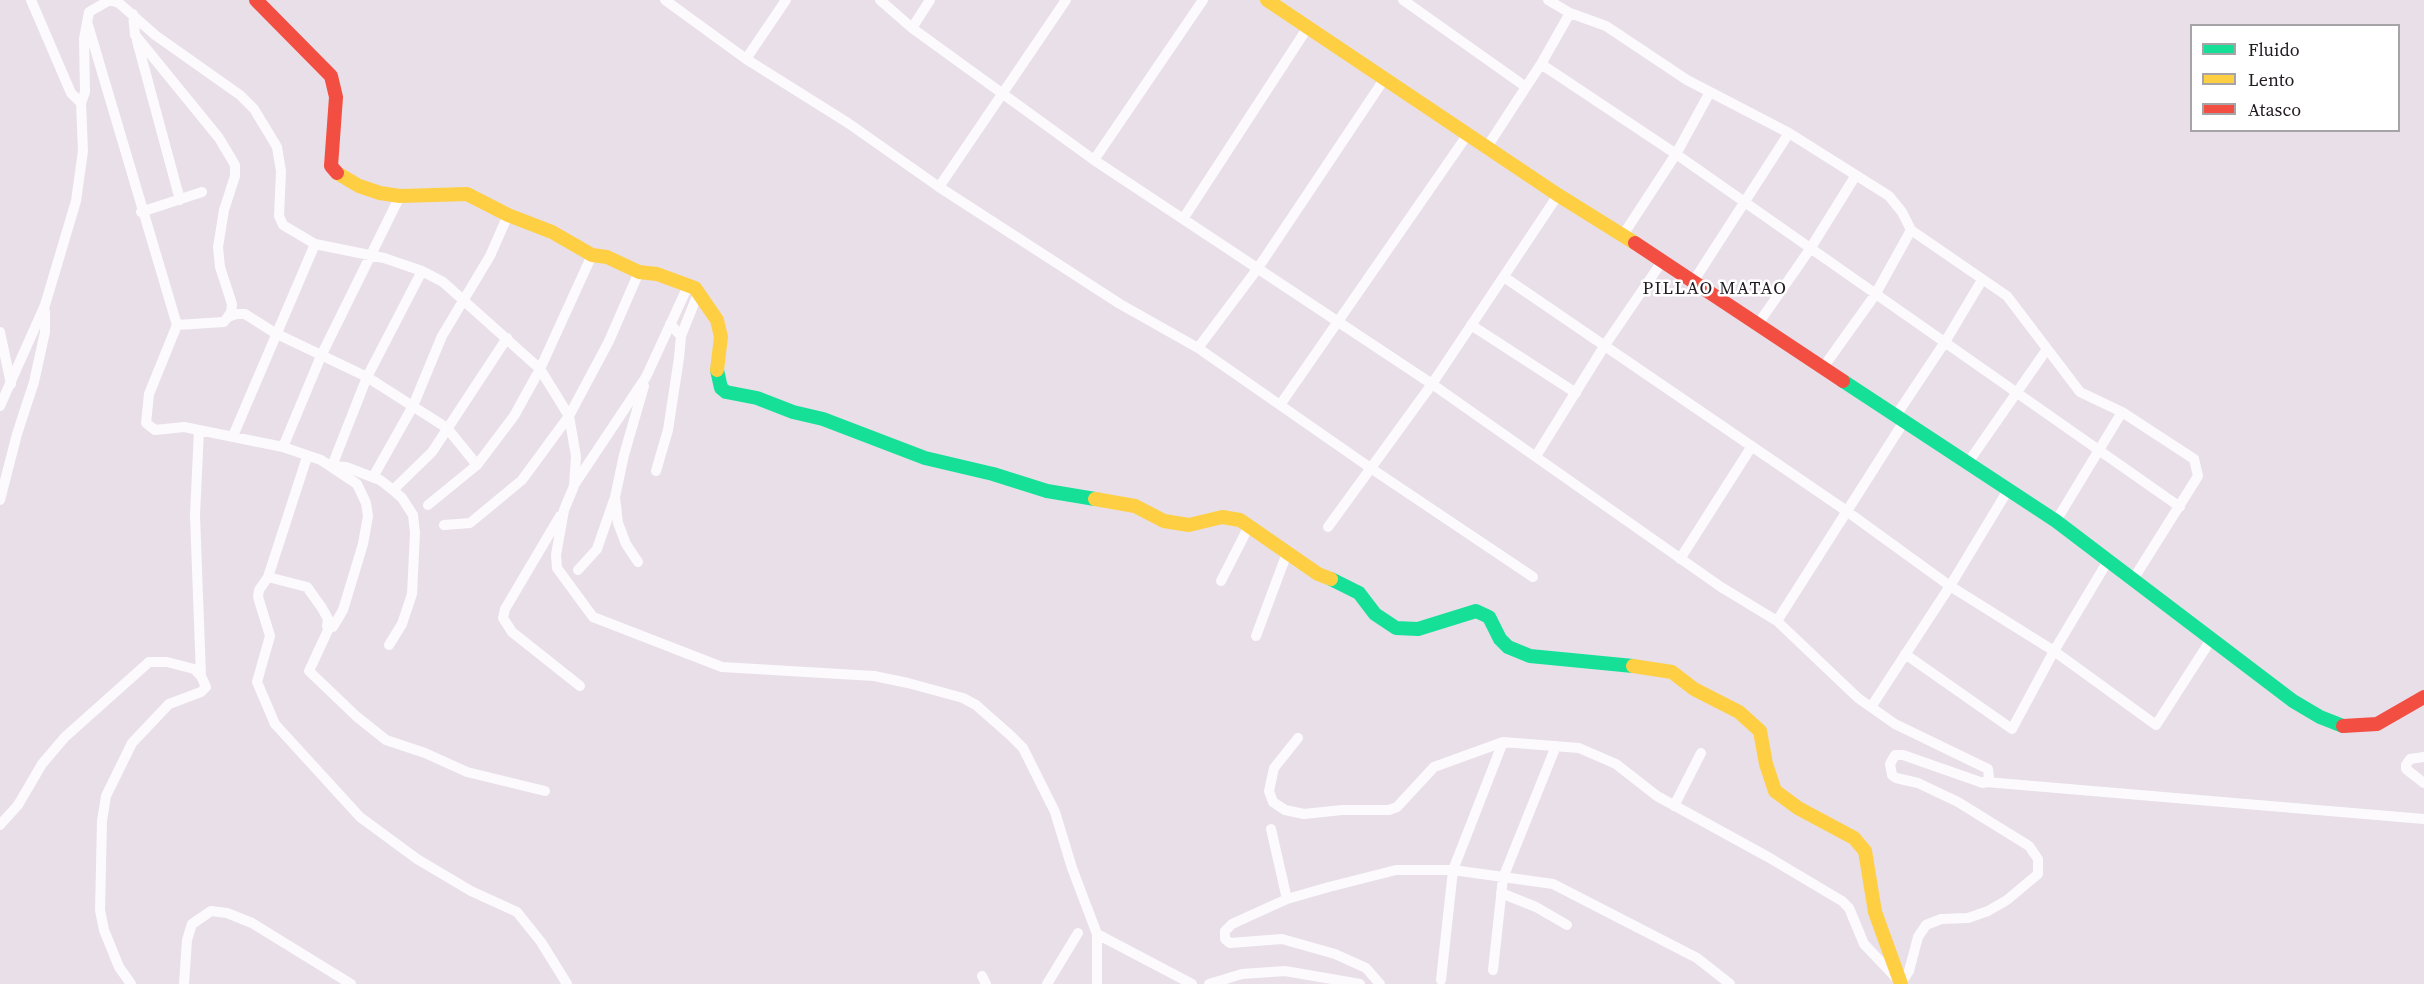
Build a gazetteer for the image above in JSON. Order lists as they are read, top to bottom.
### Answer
{
  "districts": ["PILLAO MATAO"],
  "legend": ["Fluido", "Lento", "Atasco"]
}
